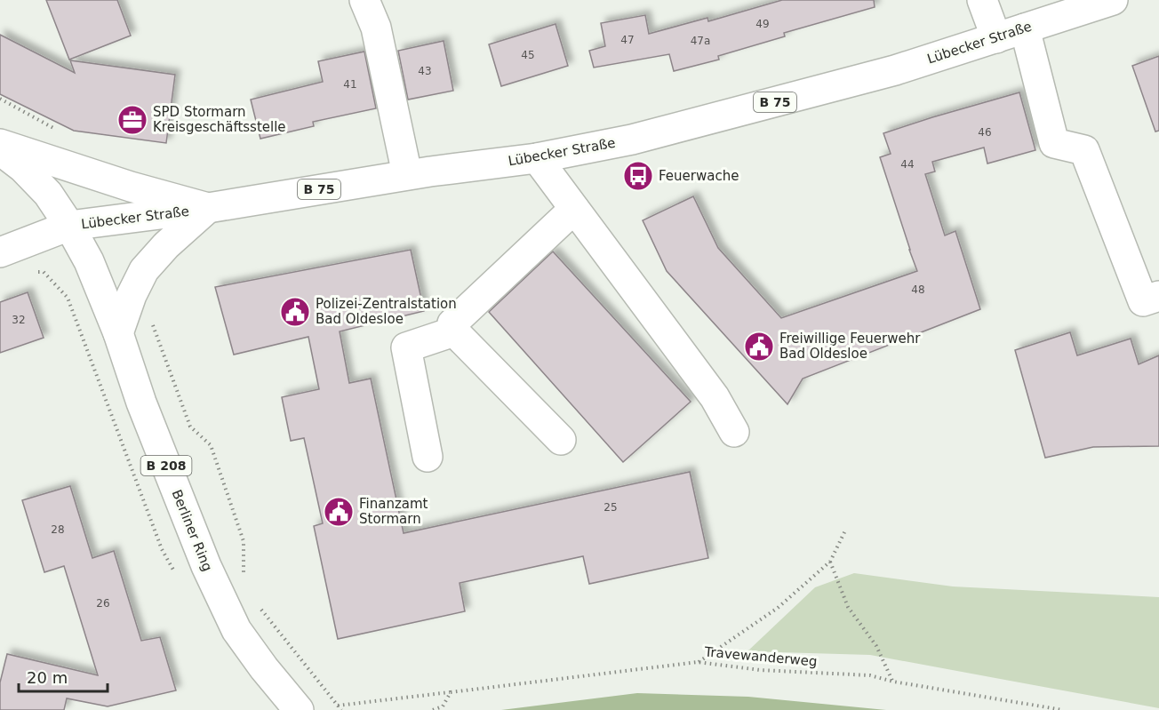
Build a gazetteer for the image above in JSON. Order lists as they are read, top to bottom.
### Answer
{
  "streets": {
    "main road": [
      "Lübecker Straße",
      "B 75",
      "B 208",
      "Berliner Ring"
    ],
    "path": ["Travewanderweg"]
  },
  "crossings": [
    ["Lübecker Straße", "Berliner Ring"]
  ],
  "places": {
    "office": ["SPD Stormarn Kreisgeschäftsstelle"],
    "bus stop": ["Feuerwache"],
    "public building": ["Polizei-Zentralstation Bad Oldesloe", "Freiwillige Feuerwehr Bad Oldesloe", "Finanzamt Stormarn"]
  },
  "house_numbers": [
    "49",
    "47",
    "47a",
    "45",
    "43",
    "41",
    "46",
    "44",
    "48",
    "32",
    "25",
    "28",
    "26"
  ],
  "scale_bar": "20 m"
}
